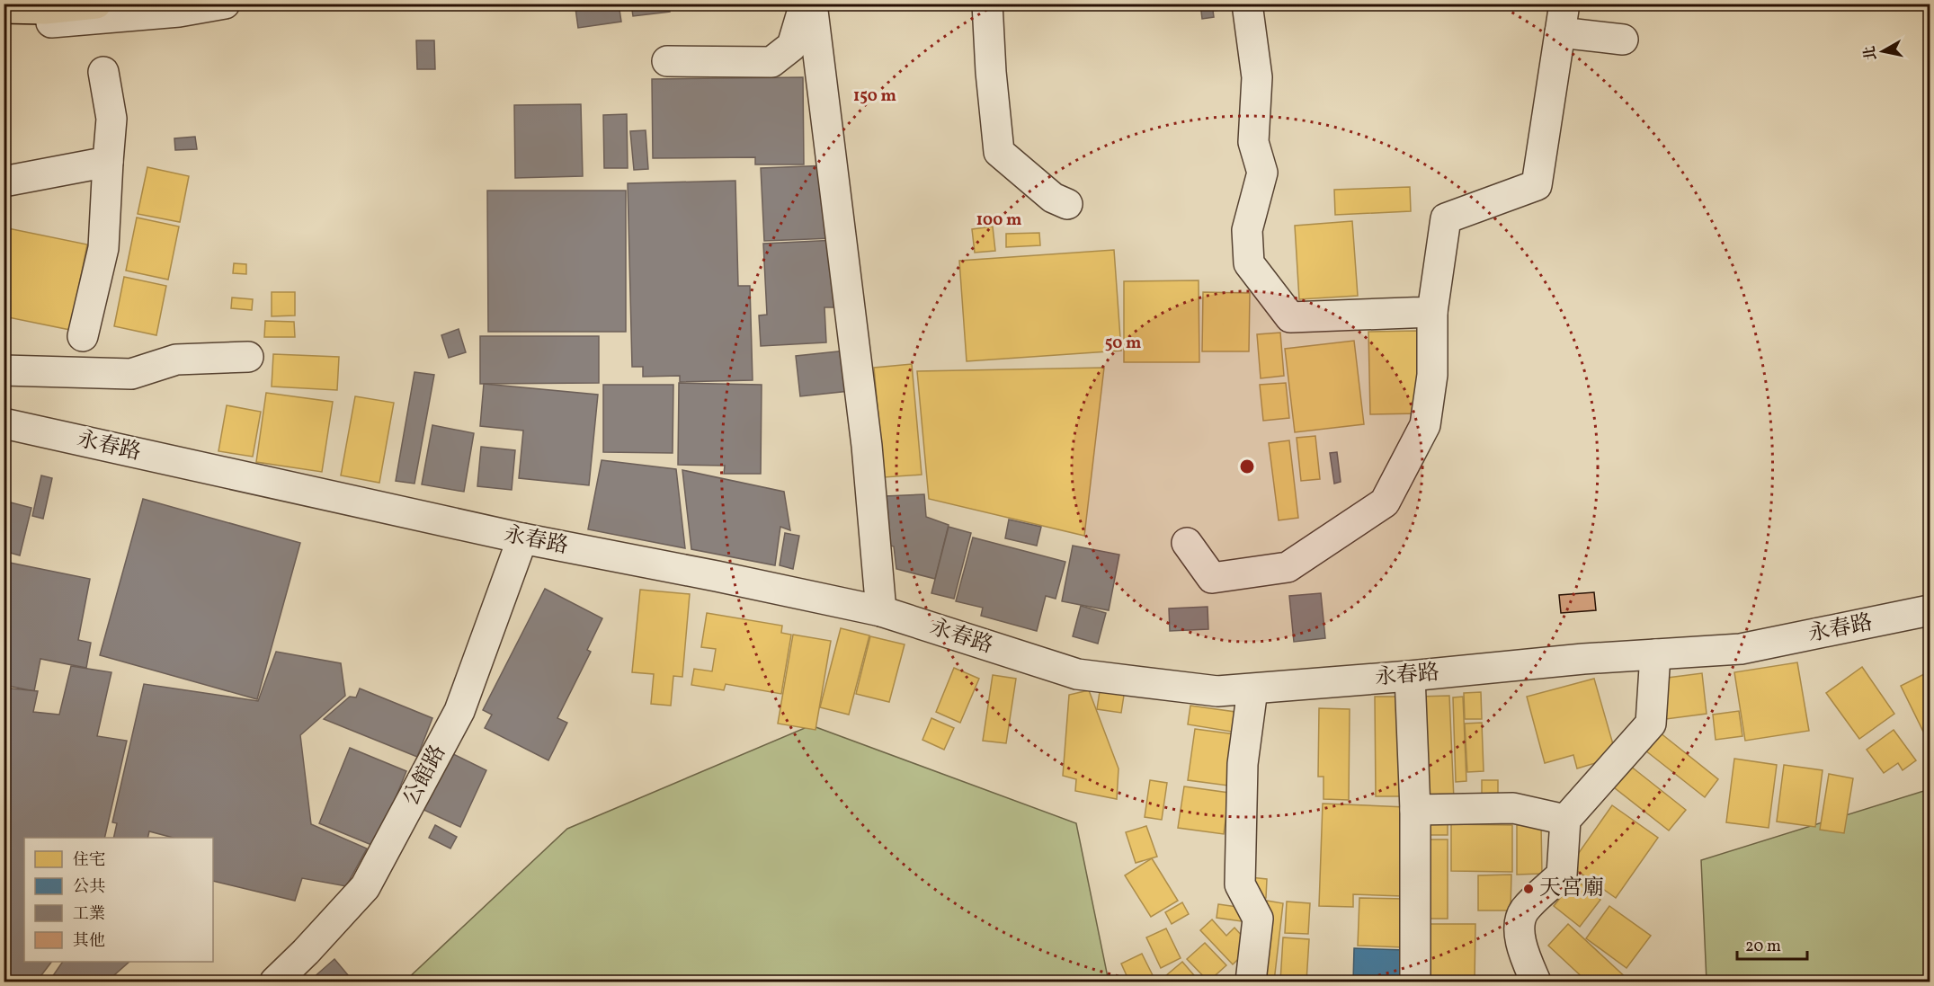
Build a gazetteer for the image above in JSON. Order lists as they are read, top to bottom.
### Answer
{
  "streets": {
    "street": ["永春路", "公館路"]
  },
  "crossings": [
    ["永春路", "公館路"]
  ],
  "places": ["天宮廟"],
  "legend": [
    "住宅",
    "公共",
    "工業",
    "其他"
  ],
  "scale_bar": "20 m",
  "north": "left",
  "rings": ["150 m", "100 m", "50 m"]
}
